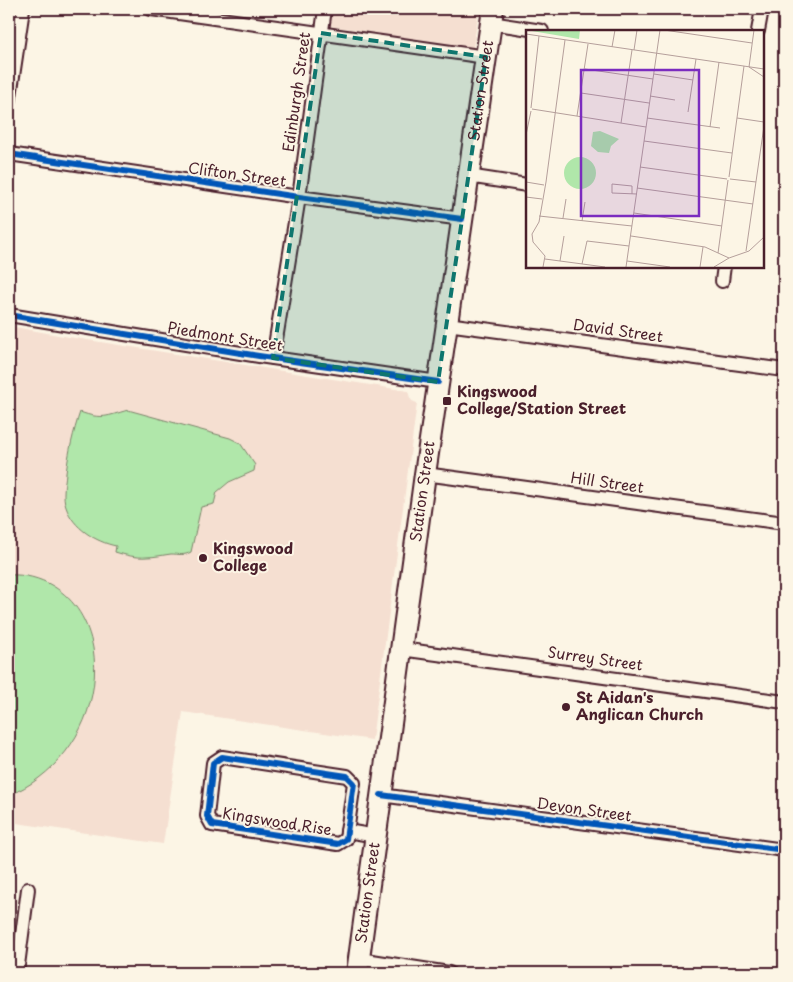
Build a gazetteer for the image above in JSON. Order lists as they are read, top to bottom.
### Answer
{
  "streets": {
    "main road": ["Station Street"],
    "street": [
      "Edinburgh Street",
      "Clifton Street",
      "David Street",
      "Piedmont Street",
      "Hill Street",
      "Surrey Street",
      "Devon Street",
      "Kingswood Rise"
    ]
  },
  "crossings": [
    ["Station Street", "Clifton Street"],
    ["Station Street", "David Street"],
    ["Station Street", "Piedmont Street"],
    ["Station Street", "Hill Street"],
    ["Station Street", "Surrey Street"],
    ["Station Street", "Devon Street"],
    ["Station Street", "Kingswood Rise"],
    ["Edinburgh Street", "Clifton Street"],
    ["Edinburgh Street", "Piedmont Street"]
  ],
  "places": {
    "transit": ["Kingswood College/Station Street"],
    "other": ["Kingswood College", "St Aidan's Anglican Church"]
  }
}
